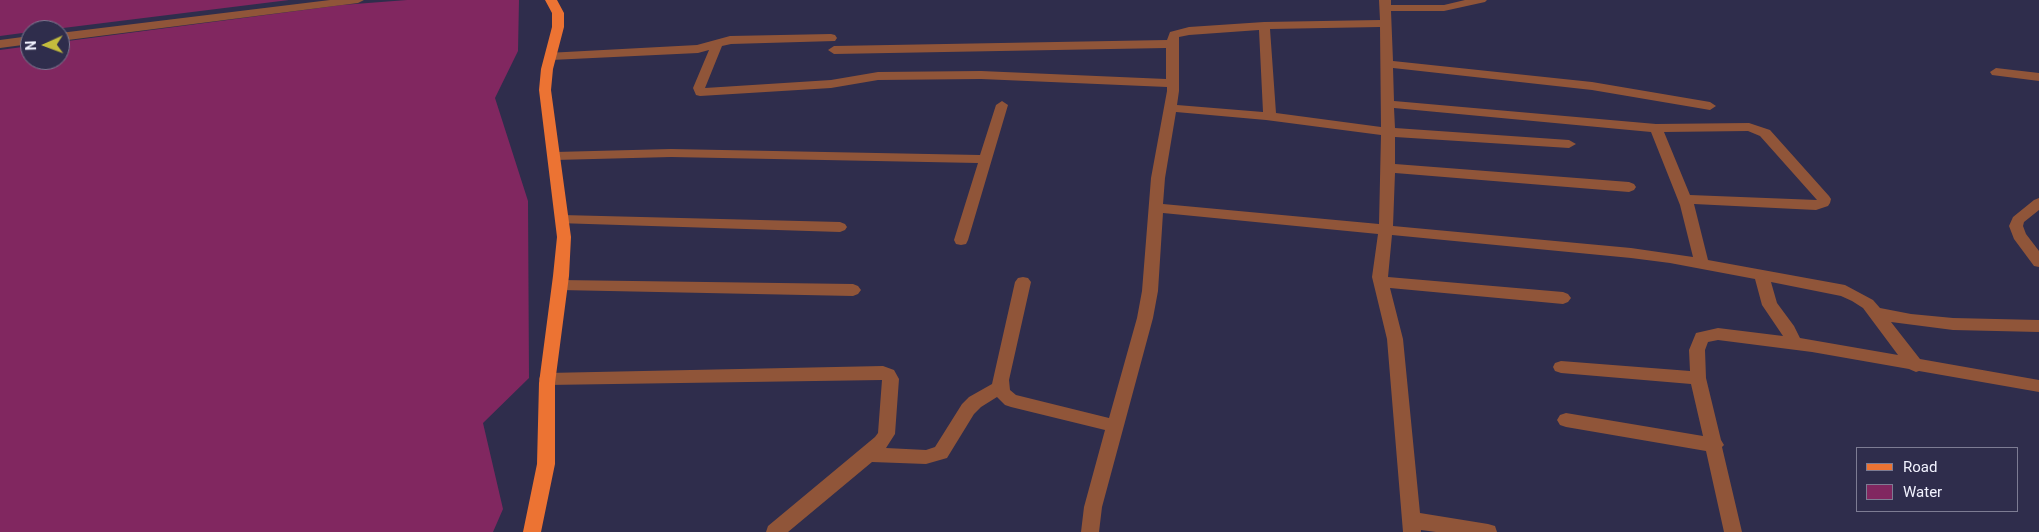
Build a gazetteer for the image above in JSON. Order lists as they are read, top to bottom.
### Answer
{
  "legend": ["Road", "Water"],
  "north": "left"
}
